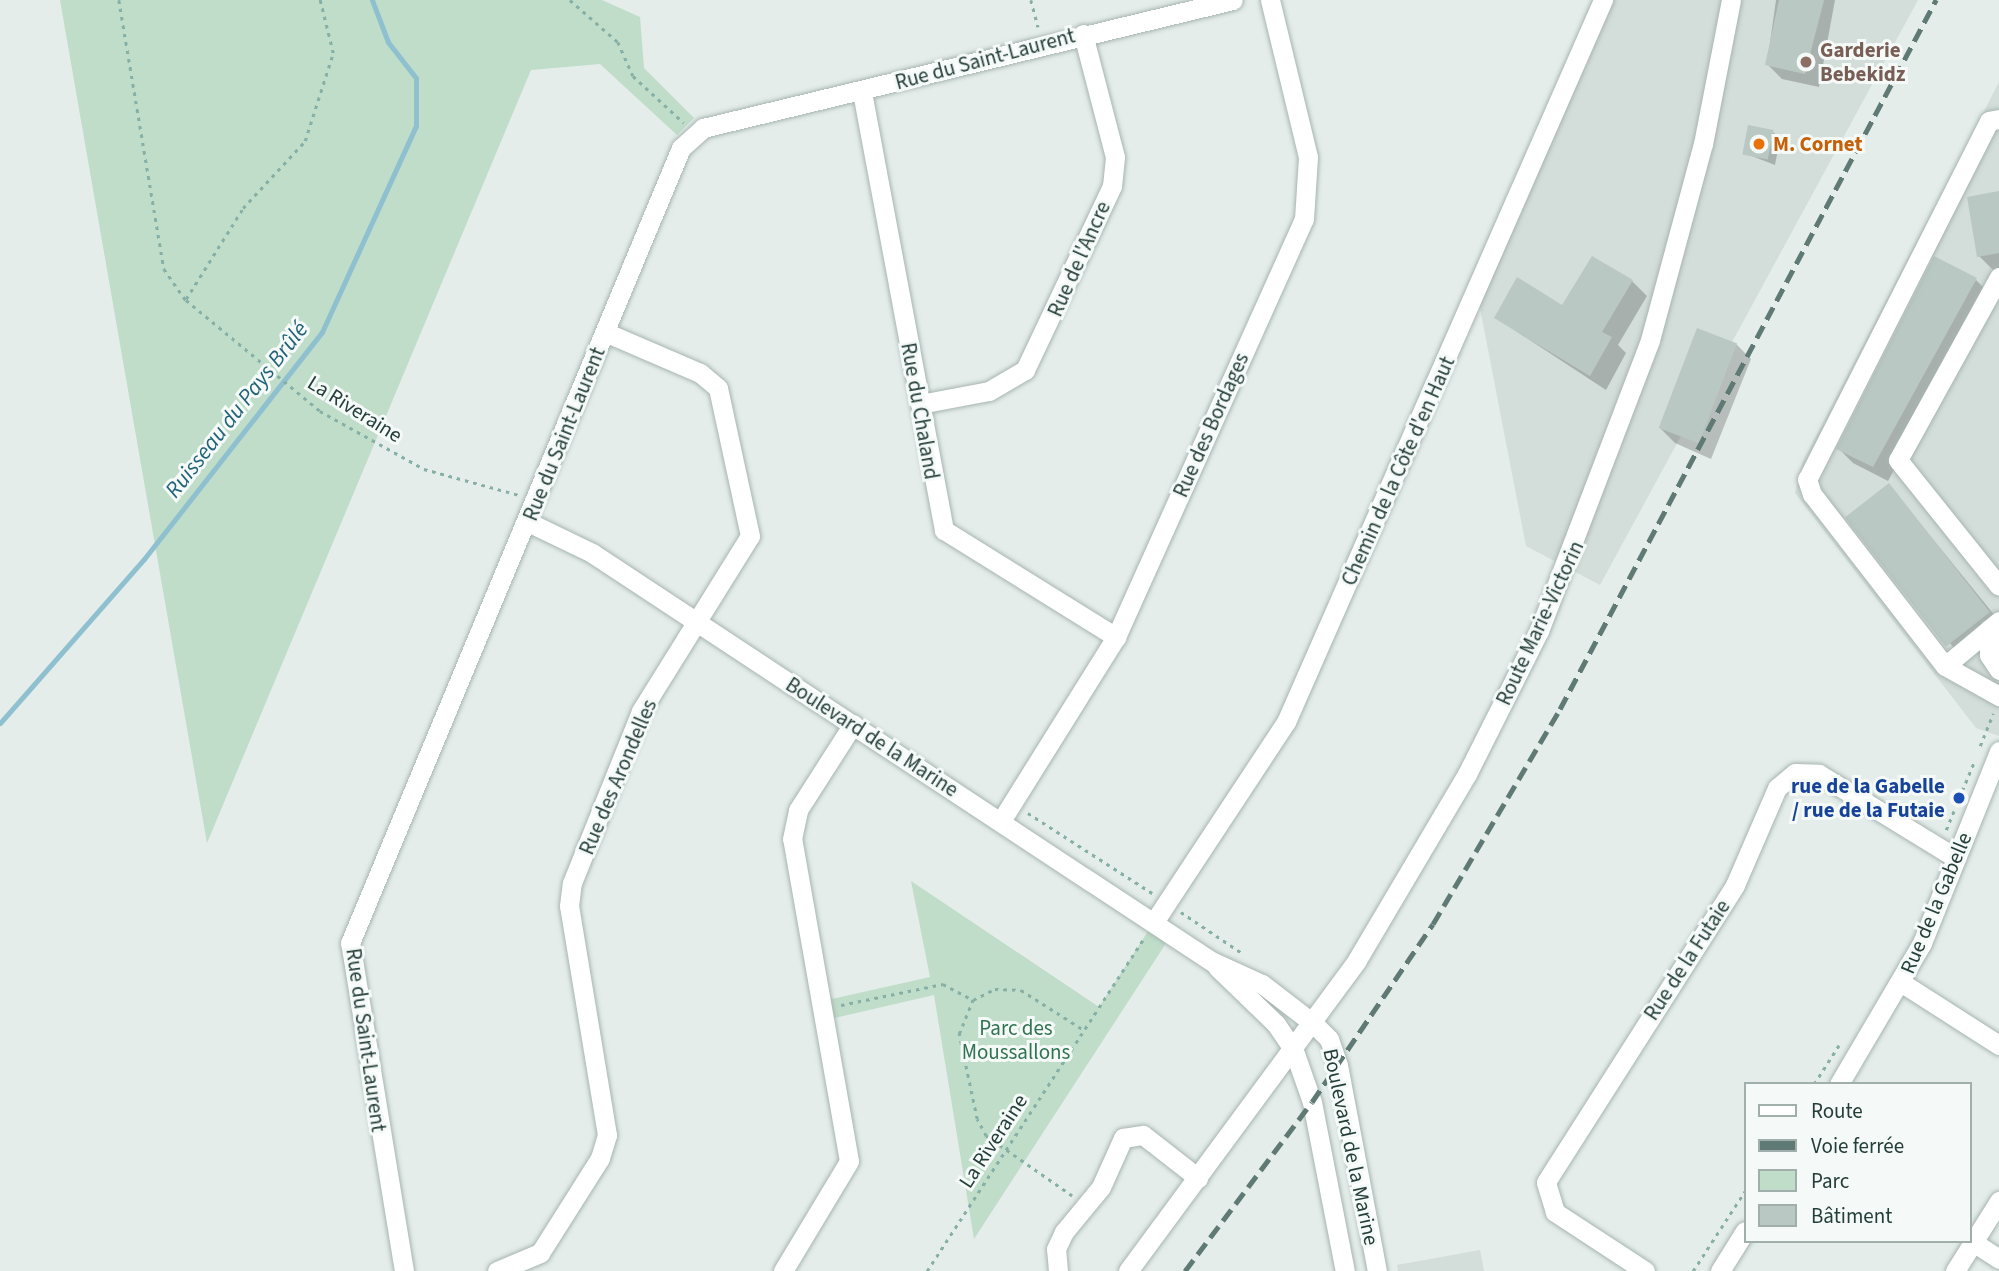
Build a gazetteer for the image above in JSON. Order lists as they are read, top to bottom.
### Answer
{
  "streets": {
    "street": [
      "Rue du Saint-Laurent",
      "Rue de l'Ancre",
      "Rue du Chaland",
      "Rue des Bordages",
      "Chemin de la Côte d'en Haut",
      "Route Marie-Victorin",
      "Boulevard de la Marine",
      "Rue des Arondelles",
      "Rue de la Gabelle",
      "Rue de la Futaie"
    ],
    "path": ["La Riveraine"]
  },
  "crossings": [
    ["Rue du Saint-Laurent", "Rue de l'Ancre"],
    ["Rue du Saint-Laurent", "La Riveraine"],
    ["Rue du Saint-Laurent", "Rue du Chaland"],
    ["Rue du Saint-Laurent", "Boulevard de la Marine"],
    ["Rue du Saint-Laurent", "Rue des Arondelles"],
    ["Rue de l'Ancre", "Rue du Chaland"],
    ["La Riveraine", "Chemin de la Côte d'en Haut"],
    ["La Riveraine", "Boulevard de la Marine"],
    ["Rue du Chaland", "Rue des Bordages"],
    ["Rue des Bordages", "Boulevard de la Marine"],
    ["Chemin de la Côte d'en Haut", "Boulevard de la Marine"],
    ["Route Marie-Victorin", "Boulevard de la Marine"],
    ["Boulevard de la Marine", "Rue des Arondelles"],
    ["Rue de la Gabelle", "Rue de la Futaie"]
  ],
  "water": ["Ruisseau du Pays Brûlé"],
  "parks": ["Parc des Moussallons"],
  "places": ["Garderie Bebekidz", "M. Cornet", "rue de la Gabelle / rue de la Futaie"],
  "legend": [
    "Route",
    "Voie ferrée",
    "Parc",
    "Bâtiment"
  ]
}
